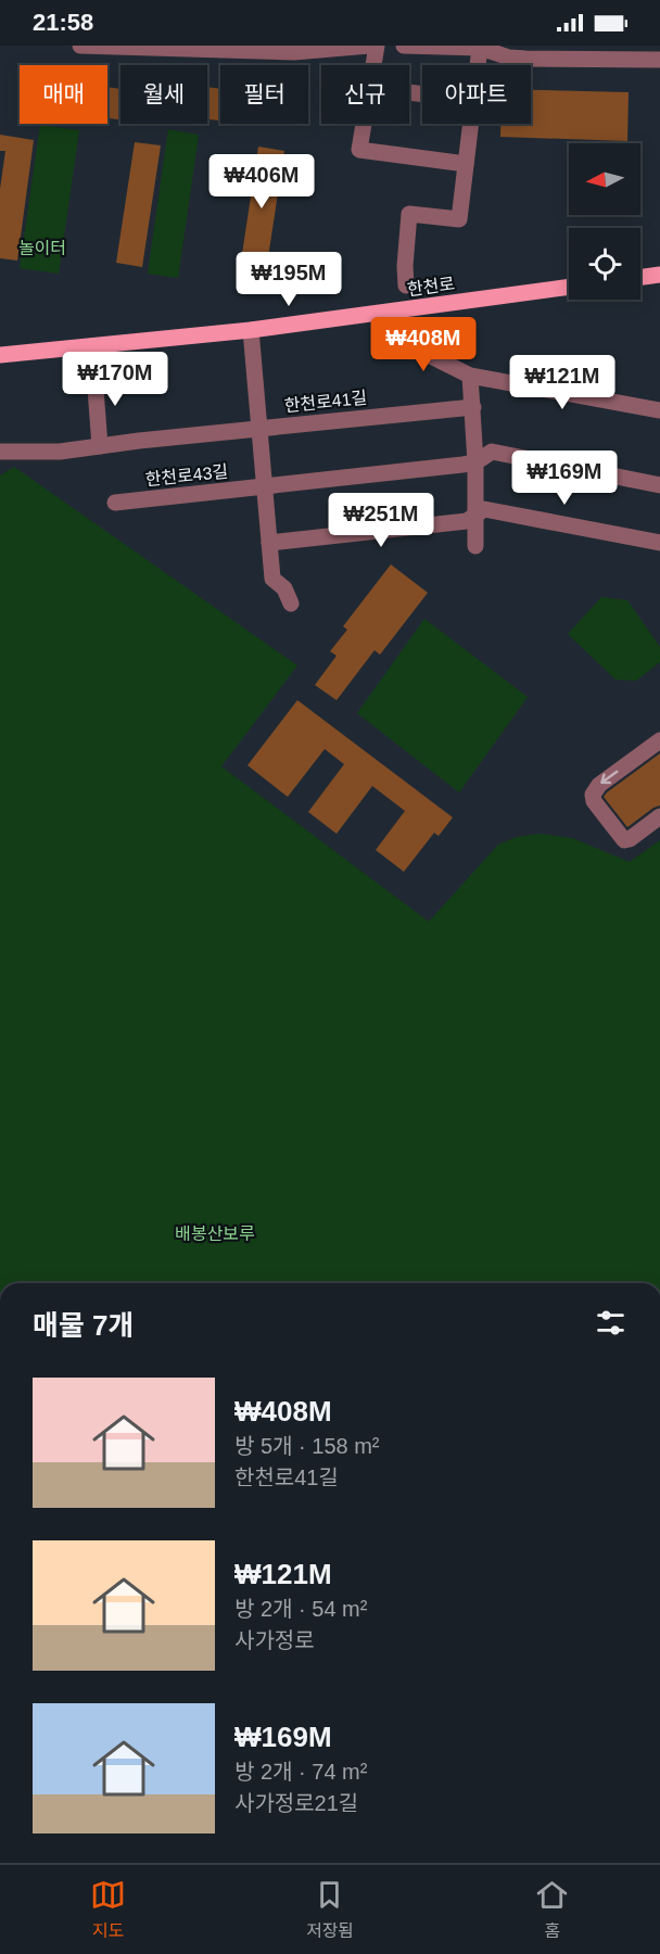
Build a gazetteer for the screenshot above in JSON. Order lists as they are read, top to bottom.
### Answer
{
  "streets": {
    "main road": ["한천로"],
    "street": ["한천로41길", "한천로43길"]
  },
  "parks": ["놀이터", "배봉산보루"],
  "north": "left",
  "page": {
    "status": "21:58",
    "chip": [
      "매매",
      "월세",
      "필터",
      "신규",
      "아파트"
    ],
    "price": [
      "₩406M",
      "₩195M",
      "₩408M",
      "₩170M",
      "₩121M",
      "₩169M",
      "₩251M"
    ],
    "heading": "매물 7개",
    "list": [
      {
        "name": "₩408M",
        "note": "방 5개 · 158 m² · 한천로41길"
      },
      {
        "name": "₩121M",
        "note": "방 2개 · 54 m² · 사가정로"
      },
      {
        "name": "₩169M",
        "note": "방 2개 · 74 m² · 사가정로21길"
      }
    ],
    "tabs": ["지도", "저장됨", "홈"]
  }
}
